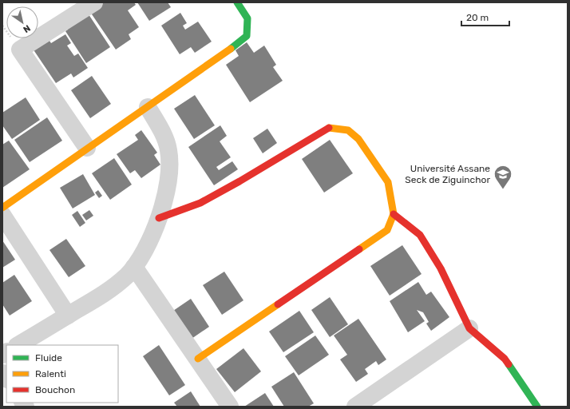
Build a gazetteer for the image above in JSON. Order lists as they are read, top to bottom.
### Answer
{
  "places": {
    "school or university": ["Université Assane Seck de Ziguinchor"]
  },
  "legend": ["Fluide", "Ralenti", "Bouchon"],
  "scale_bar": "20 m",
  "north": "bottom right"
}
